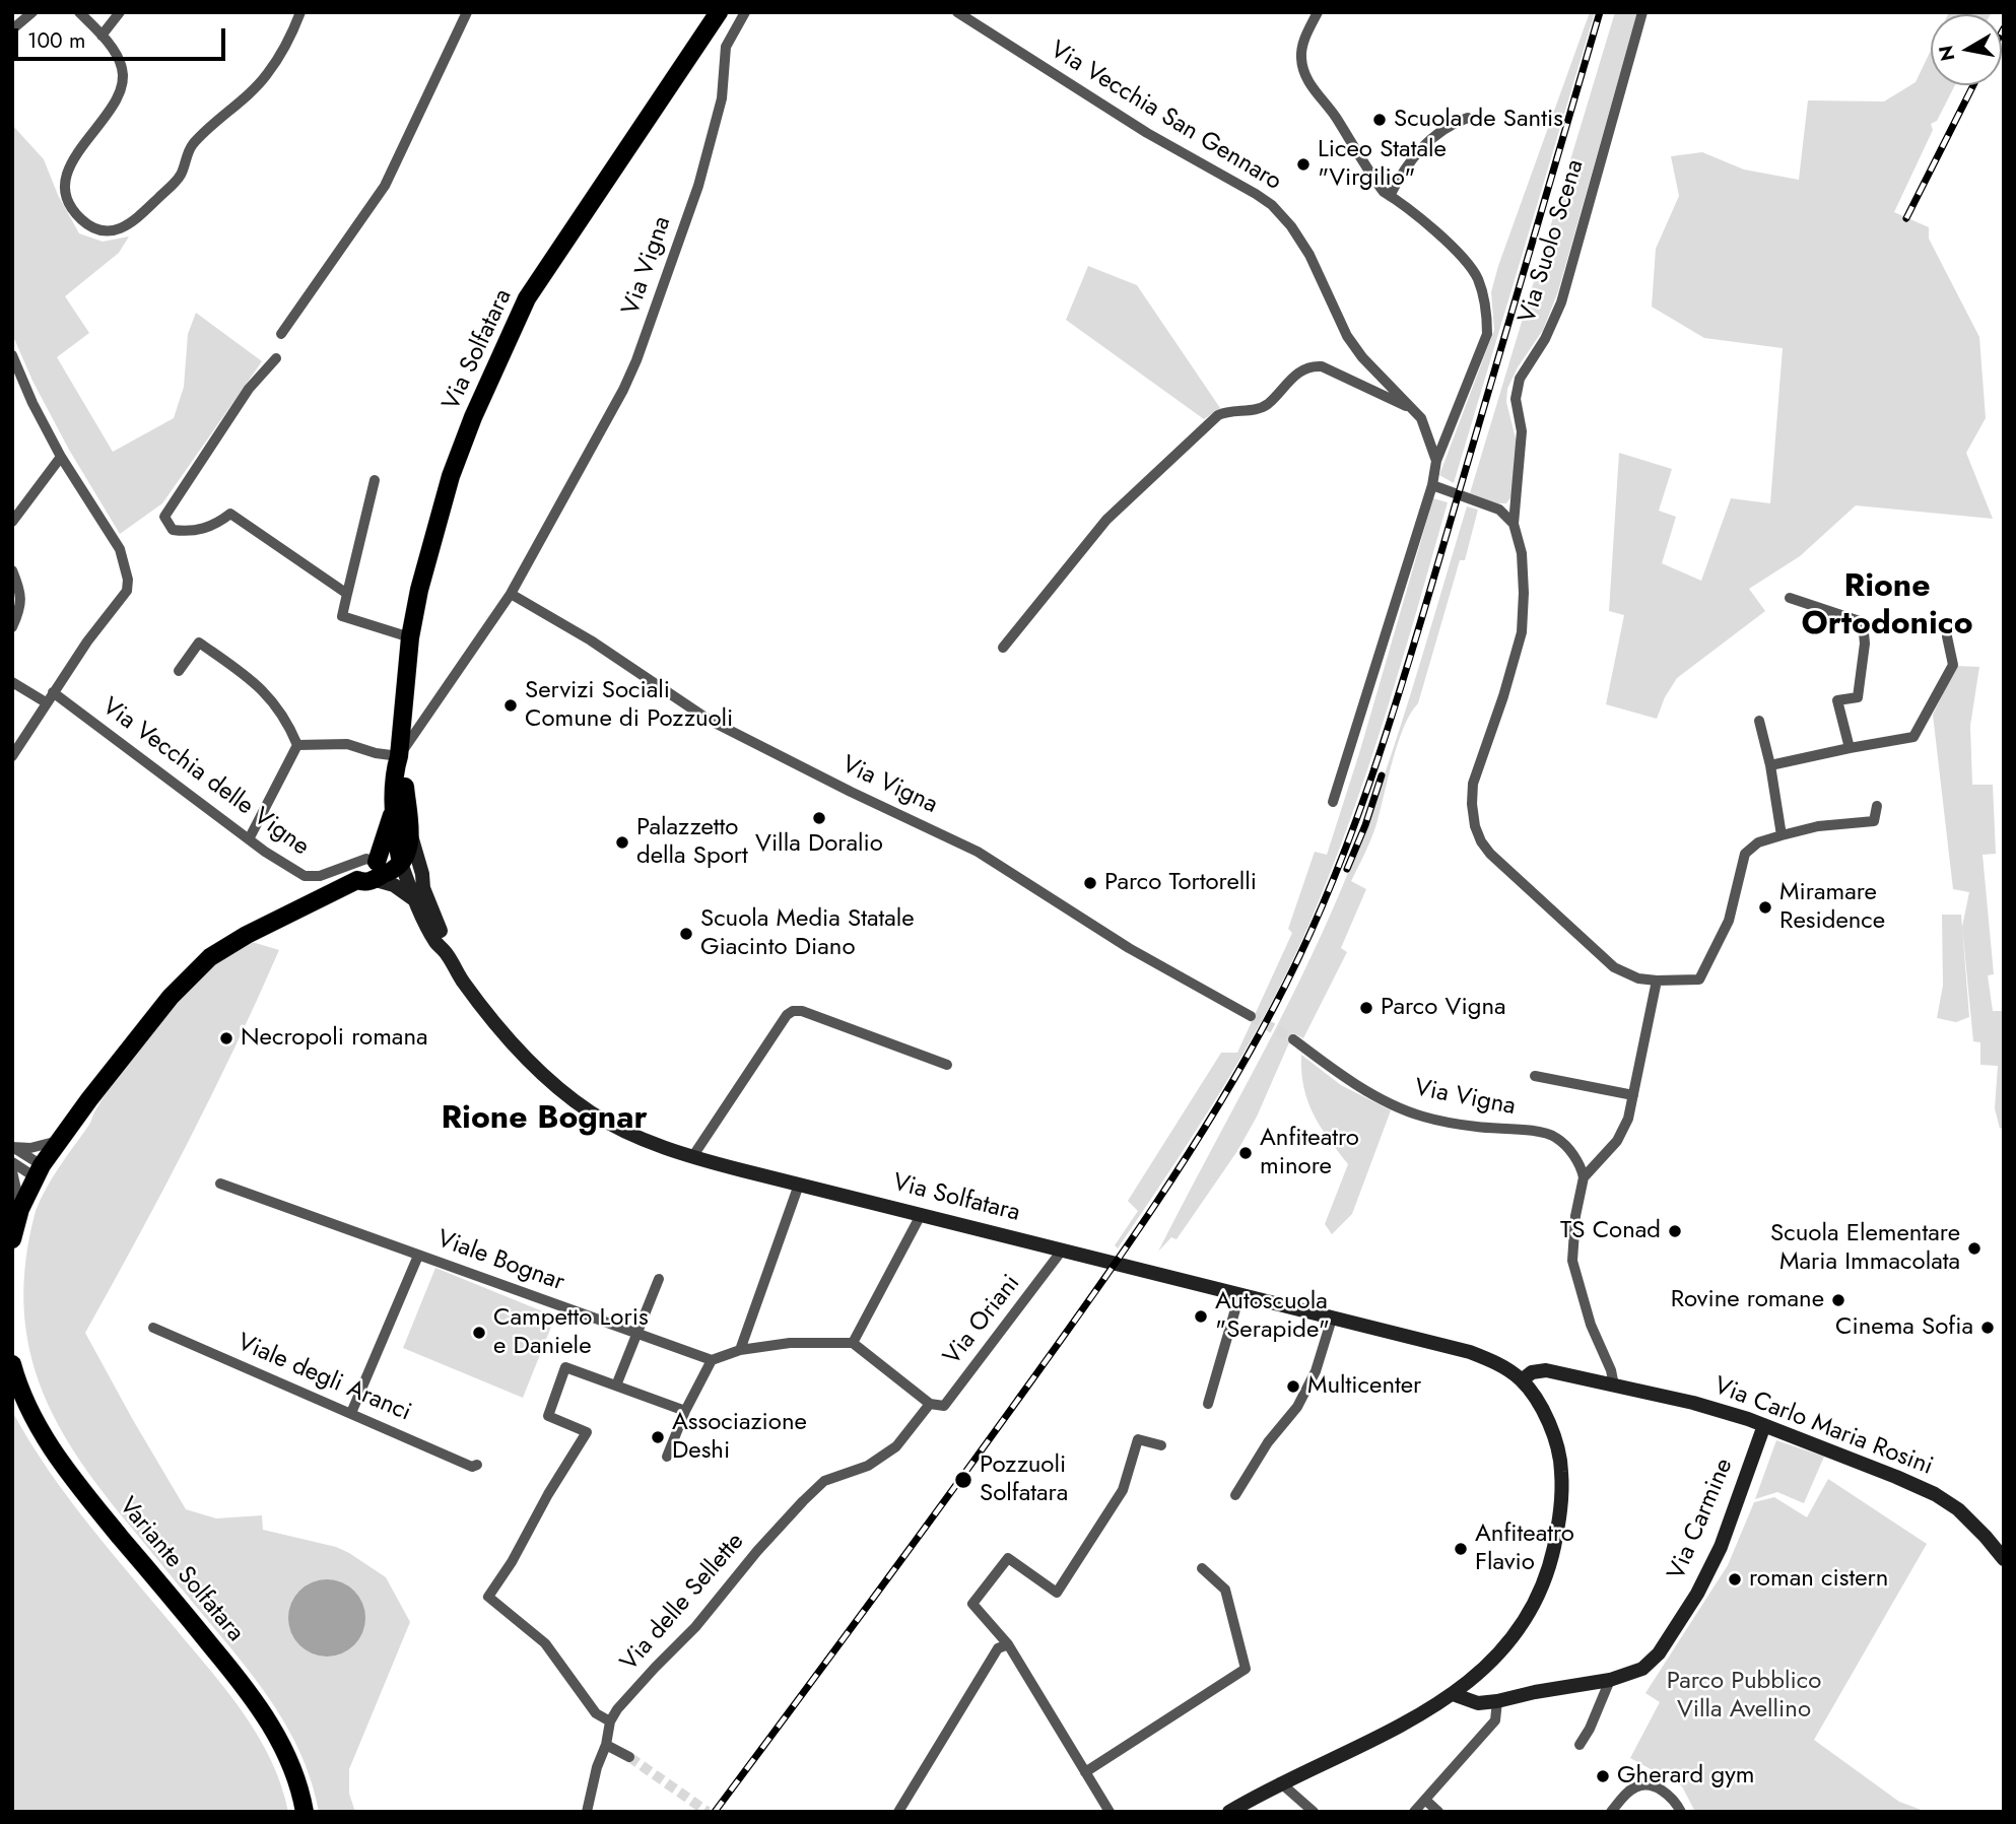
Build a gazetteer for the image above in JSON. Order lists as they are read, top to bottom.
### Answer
{
  "streets": {
    "main road": [
      "Via Solfatara",
      "Via Carlo Maria Rosini",
      "Via Carmine",
      "Variante Solfatara"
    ],
    "street": [
      "Via Vecchia San Gennaro",
      "Via Suolo Scena",
      "Via Vigna",
      "Via Vecchia delle Vigne",
      "Viale Bognar",
      "Via Oriani",
      "Viale degli Aranci",
      "Via delle Sellette"
    ]
  },
  "crossings": [
    ["Via Vigna", "Via Solfatara"],
    ["Via Solfatara", "Via Oriani"],
    ["Via Solfatara", "Via Carlo Maria Rosini"],
    ["Via Oriani", "Via delle Sellette"],
    ["Via Carlo Maria Rosini", "Via Carmine"]
  ],
  "districts": ["Rione Ortodonico", "Rione Bognar"],
  "parks": ["Parco Pubblico Villa Avellino"],
  "places": [
    "Scuola de Santis",
    "Liceo Statale \"Virgilio\"",
    "Servizi Sociali Comune di Pozzuoli",
    "Villa Doralio",
    "Palazzetto della Sport",
    "Parco Tortorelli",
    "Miramare Residence",
    "Scuola Media Statale Giacinto Diano",
    "Parco Vigna",
    "Necropoli romana",
    "Anfiteatro minore",
    "TS Conad",
    "Scuola Elementare Maria Immacolata",
    "Rovine romane",
    "Autoscuola \"Serapide\"",
    "Cinema Sofia",
    "Campetto Loris e Daniele",
    "Multicenter",
    "Associazione Deshi",
    "Pozzuoli Solfatara",
    "Anfiteatro Flavio",
    "roman cistern",
    "Gherard gym"
  ],
  "scale_bar": "100 m",
  "north": "left"
}
